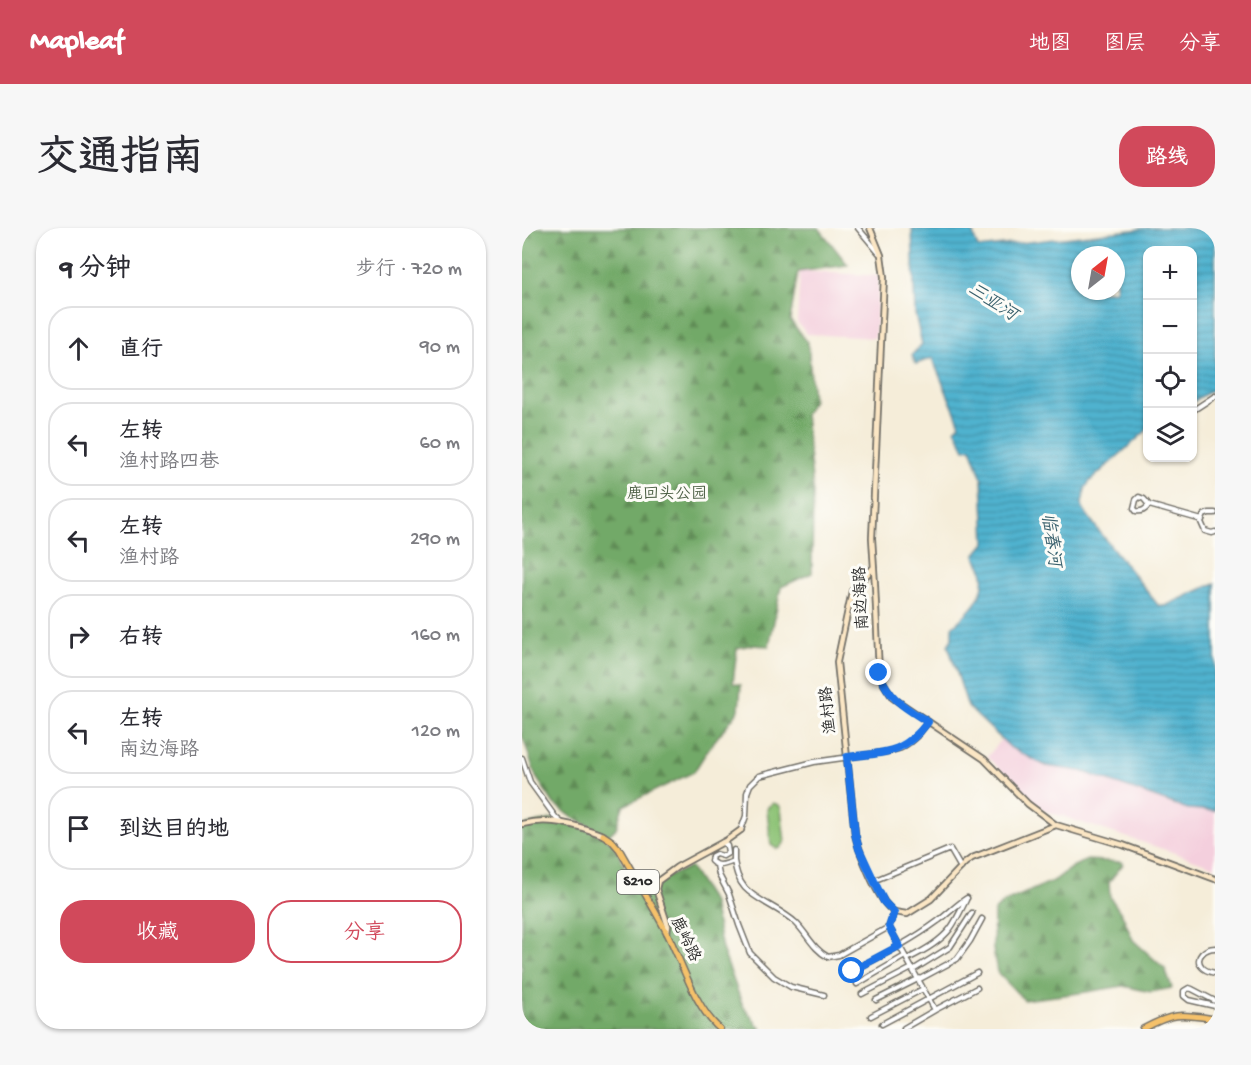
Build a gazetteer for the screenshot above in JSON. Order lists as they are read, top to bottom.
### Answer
{
  "streets": {
    "main road": [
      "南边海路",
      "渔村路",
      "S210",
      "鹿岭路"
    ]
  },
  "crossings": [
    ["南边海路", "渔村路"]
  ],
  "water": ["三亚河", "临春河"],
  "parks": ["鹿回头公园"],
  "north": "top right",
  "page": {
    "header": "Mapleaf",
    "nav": ["地图", "图层", "分享"],
    "title": "交通指南",
    "buttons": [
      "路线",
      ["收藏", "分享"]
    ],
    "heading": ["9 分钟", "步行 · 720 m"],
    "map_buttons": ["+", "−"],
    "list": [
      ["直行", "90 m"],
      ["左转", "渔村路四巷", "60 m"],
      ["左转", "渔村路", "290 m"],
      ["右转", "160 m"],
      ["左转", "南边海路", "120 m"],
      "到达目的地"
    ]
  }
}
